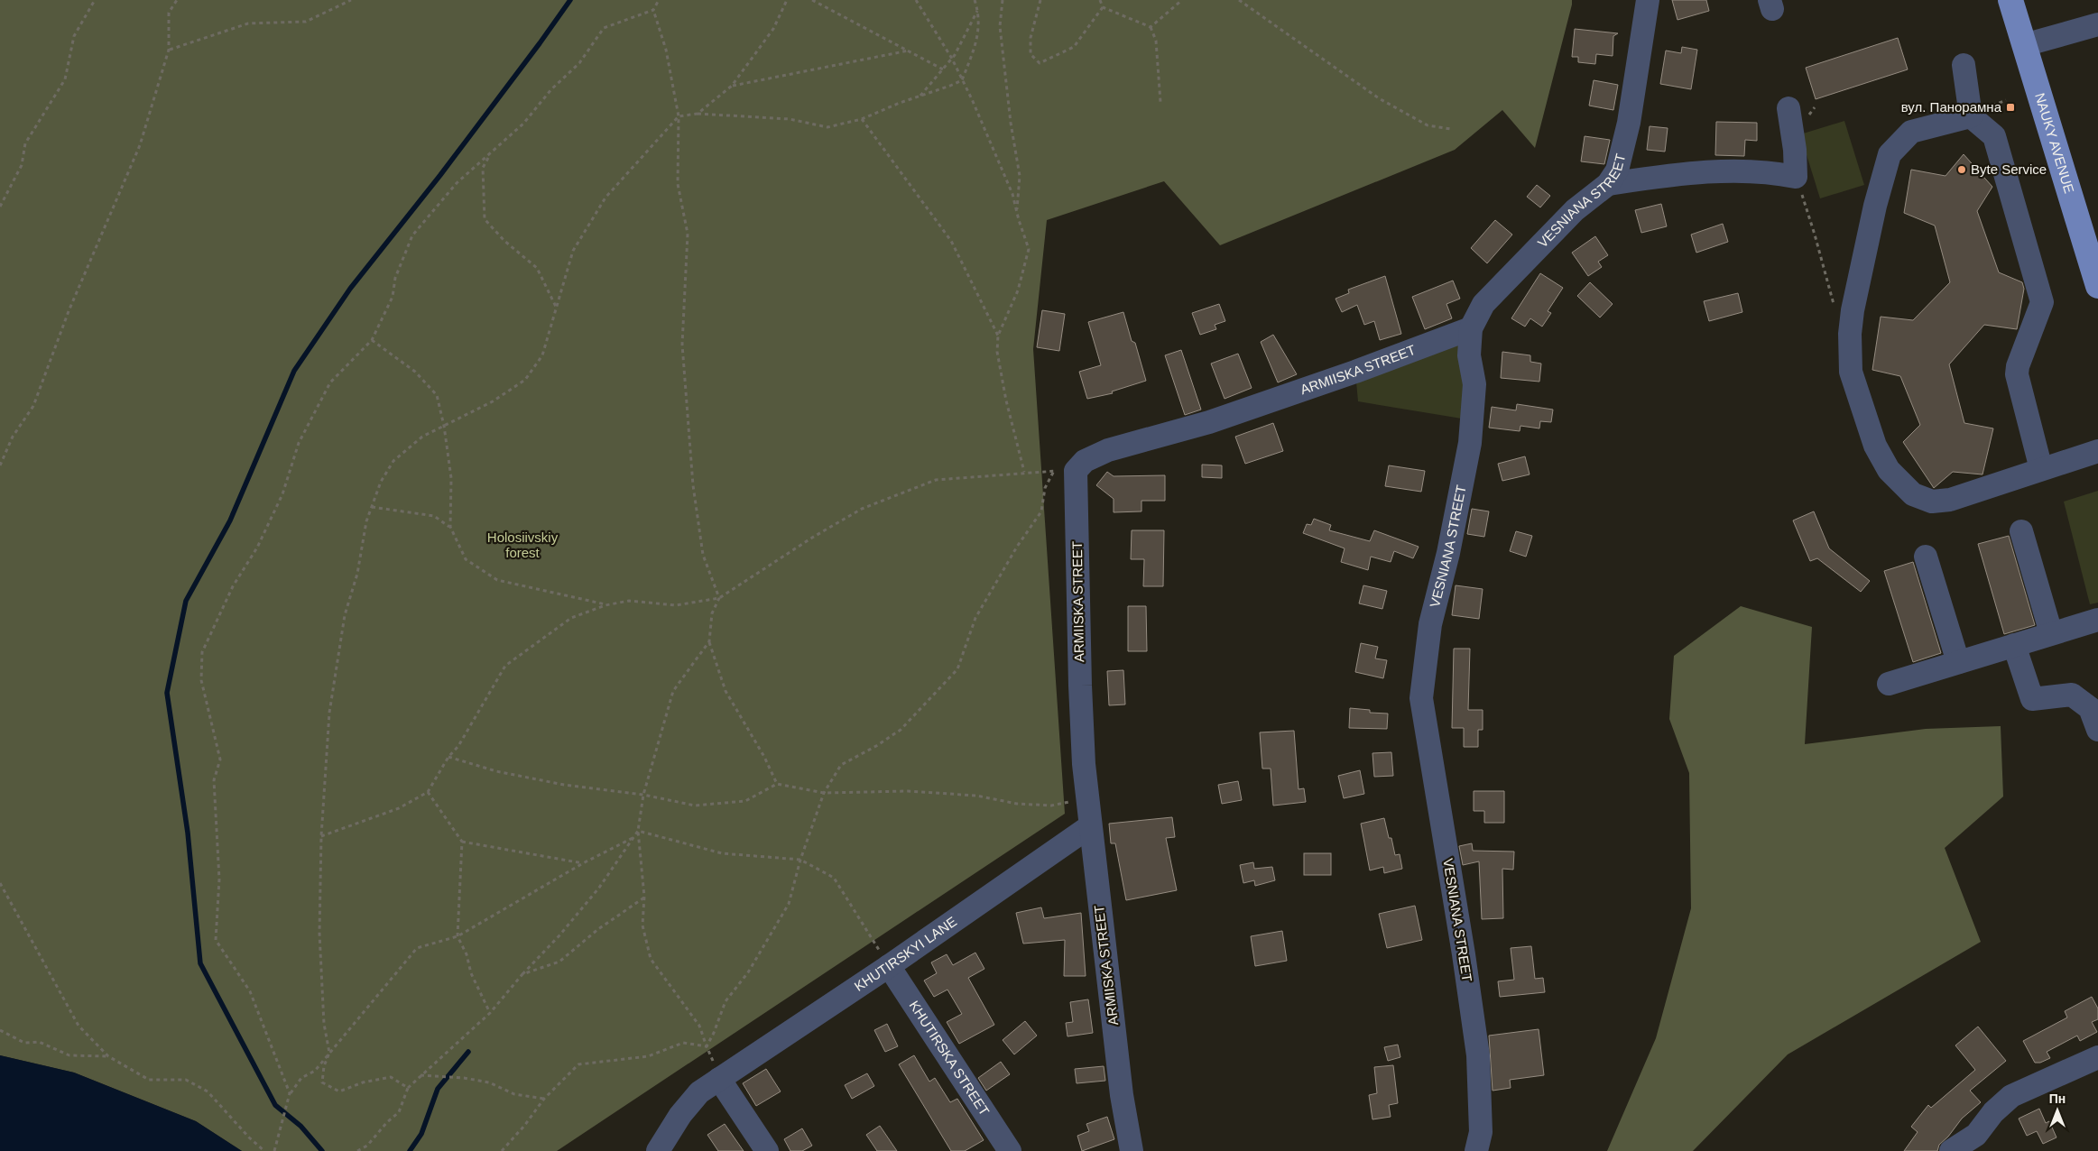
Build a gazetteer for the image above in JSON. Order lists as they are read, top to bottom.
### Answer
{
  "streets": {
    "main road": ["NAUKY AVENUE"],
    "street": [
      "VESNIANA STREET",
      "ARMIISKA STREET",
      "KHUTIRSKYI LANE",
      "KHUTIRSKA STREET"
    ]
  },
  "crossings": [
    ["VESNIANA STREET", "ARMIISKA STREET"],
    ["ARMIISKA STREET", "KHUTIRSKYI LANE"],
    ["KHUTIRSKYI LANE", "KHUTIRSKA STREET"]
  ],
  "parks": ["Holosiivskiy forest"],
  "places": {
    "transit": ["вул. Панорамна"],
    "other": ["Byte Service"]
  },
  "north": "top"
}
